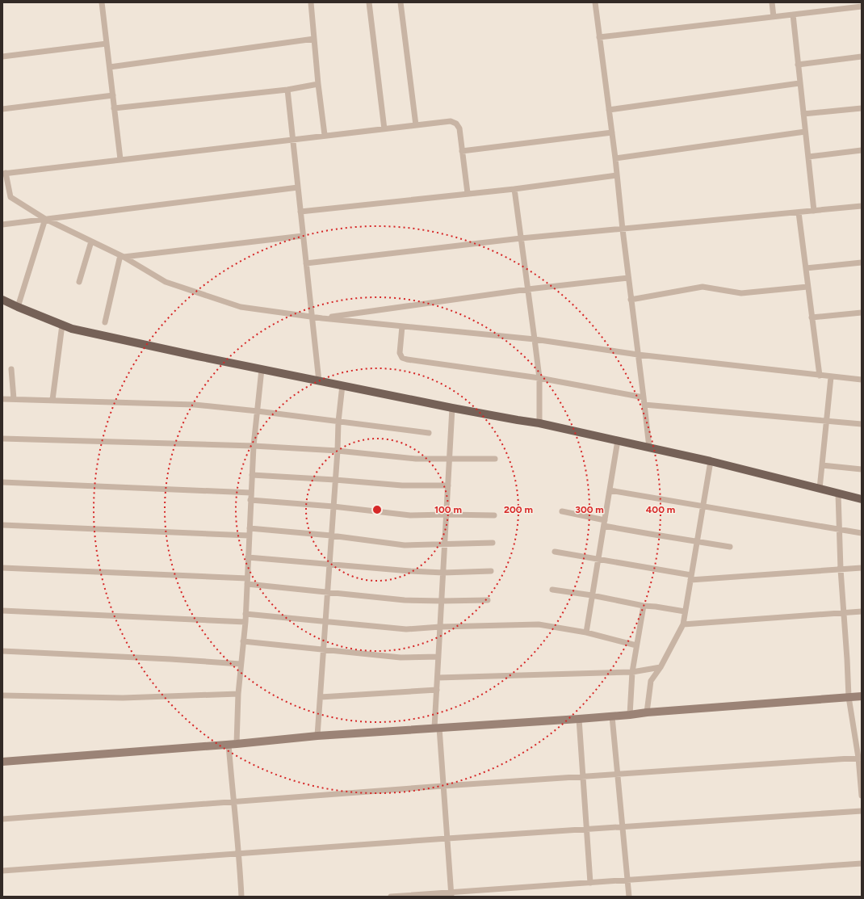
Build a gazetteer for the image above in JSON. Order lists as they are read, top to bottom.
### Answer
{
  "rings": [
    "100 m",
    "200 m",
    "300 m",
    "400 m"
  ]
}
